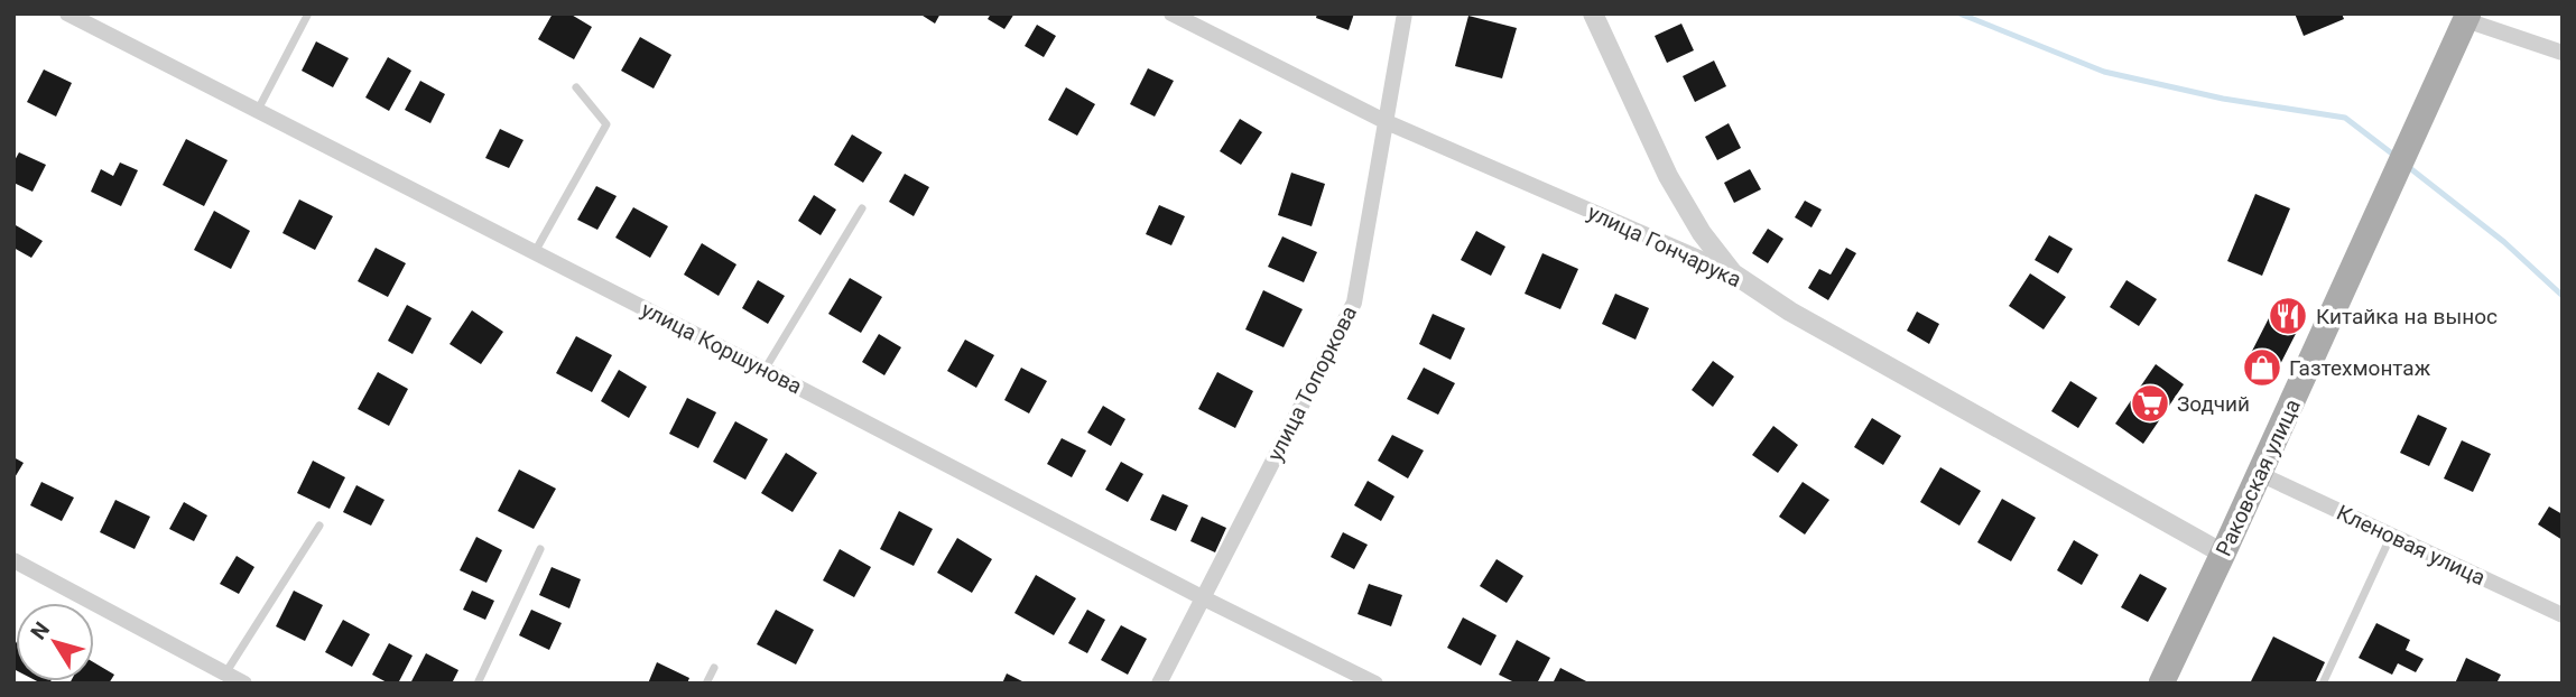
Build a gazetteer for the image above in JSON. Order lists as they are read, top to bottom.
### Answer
{
  "streets": {
    "main road": ["Раковская улица"],
    "street": [
      "улица Гончарука",
      "улица Коршунова",
      "улица Топоркова",
      "Кленовая улица"
    ]
  },
  "crossings": [
    ["улица Гончарука", "улица Топоркова"],
    ["улица Гончарука", "Раковская улица"],
    ["улица Коршунова", "улица Топоркова"],
    ["Раковская улица", "Кленовая улица"]
  ],
  "places": {
    "restaurant": ["Китайка на вынос"],
    "shop": ["Газтехмонтаж"],
    "supermarket": ["Зодчий"]
  },
  "north": "top left"
}
